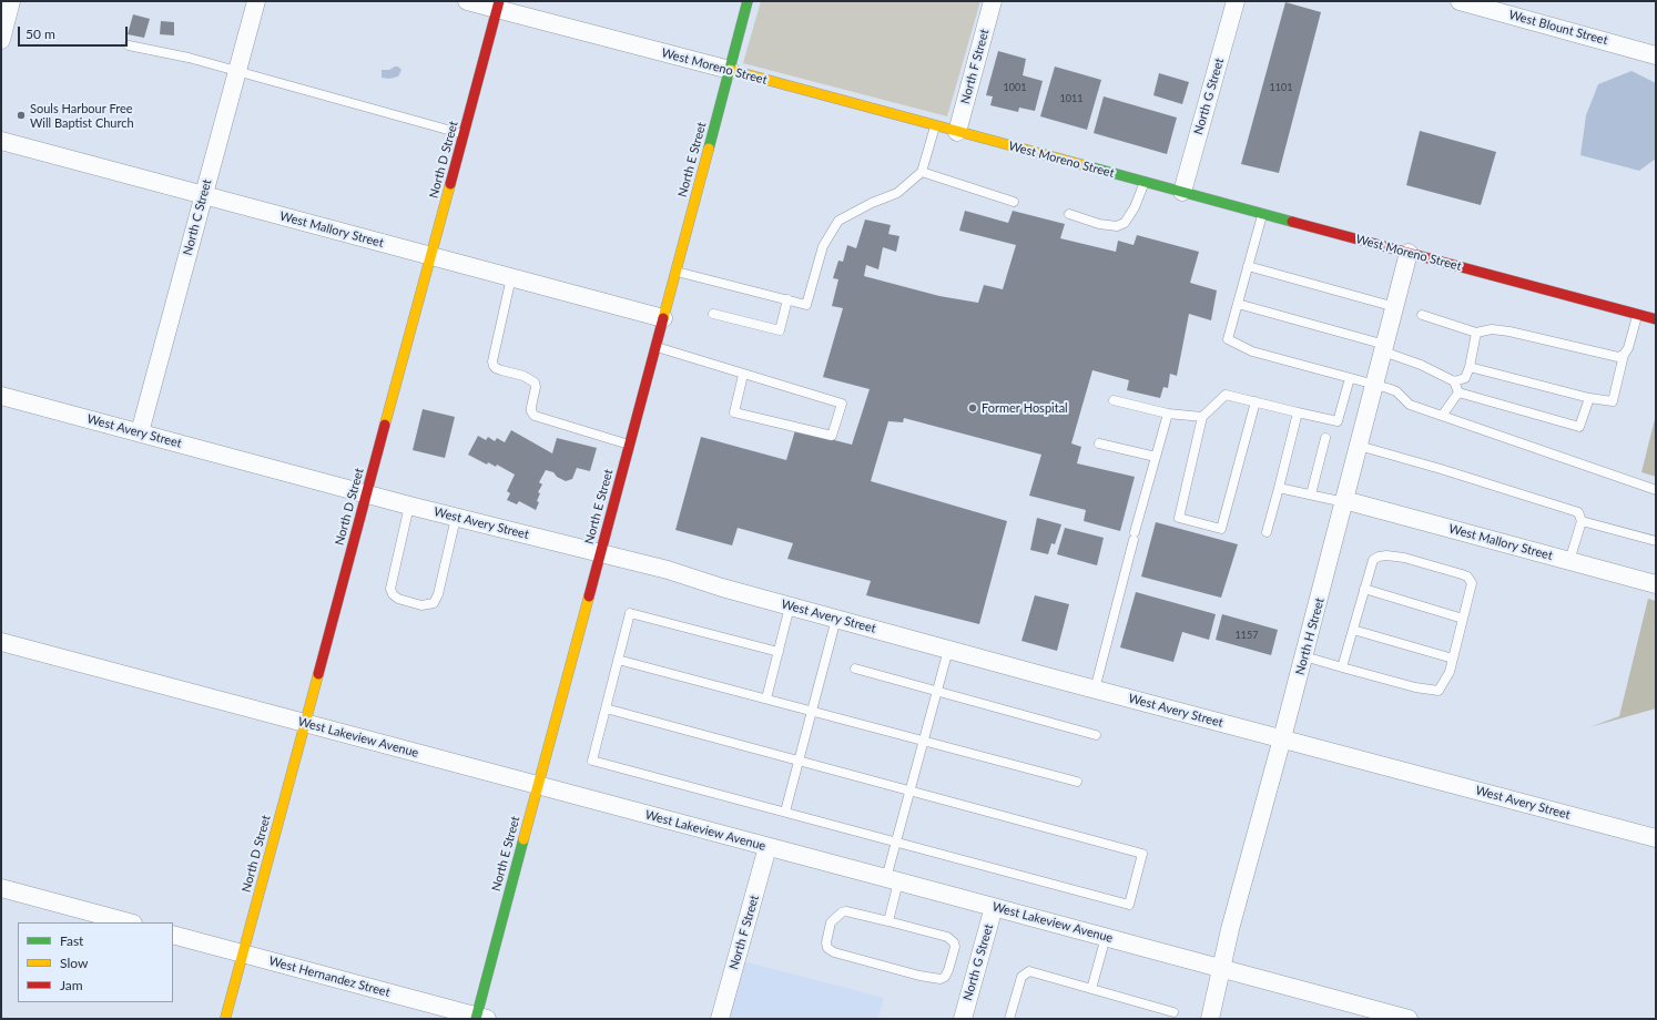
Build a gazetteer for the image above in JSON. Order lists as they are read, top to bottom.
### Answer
{
  "streets": {
    "street": [
      "West Blount Street",
      "West Moreno Street",
      "North F Street",
      "North G Street",
      "North D Street",
      "North E Street",
      "North C Street",
      "West Mallory Street",
      "West Avery Street",
      "North H Street",
      "West Lakeview Avenue",
      "West Hernandez Street"
    ]
  },
  "crossings": [
    ["West Moreno Street", "North F Street"],
    ["West Moreno Street", "North G Street"],
    ["West Moreno Street", "North D Street"],
    ["West Moreno Street", "North E Street"],
    ["West Moreno Street", "North H Street"],
    ["North F Street", "West Lakeview Avenue"],
    ["North G Street", "West Lakeview Avenue"],
    ["North D Street", "West Mallory Street"],
    ["North D Street", "West Avery Street"],
    ["North D Street", "West Lakeview Avenue"],
    ["North D Street", "West Hernandez Street"],
    ["North E Street", "West Mallory Street"],
    ["North E Street", "West Avery Street"],
    ["North E Street", "West Lakeview Avenue"],
    ["North E Street", "West Hernandez Street"],
    ["North C Street", "West Mallory Street"],
    ["North C Street", "West Avery Street"],
    ["West Mallory Street", "North H Street"],
    ["West Avery Street", "North H Street"],
    ["North H Street", "West Lakeview Avenue"]
  ],
  "places": ["Souls Harbour Free Will Baptist Church", "Former Hospital"],
  "house_numbers": [
    "1001",
    "1101",
    "1011",
    "1157"
  ],
  "legend": ["Fast", "Slow", "Jam"],
  "scale_bar": "50 m"
}
